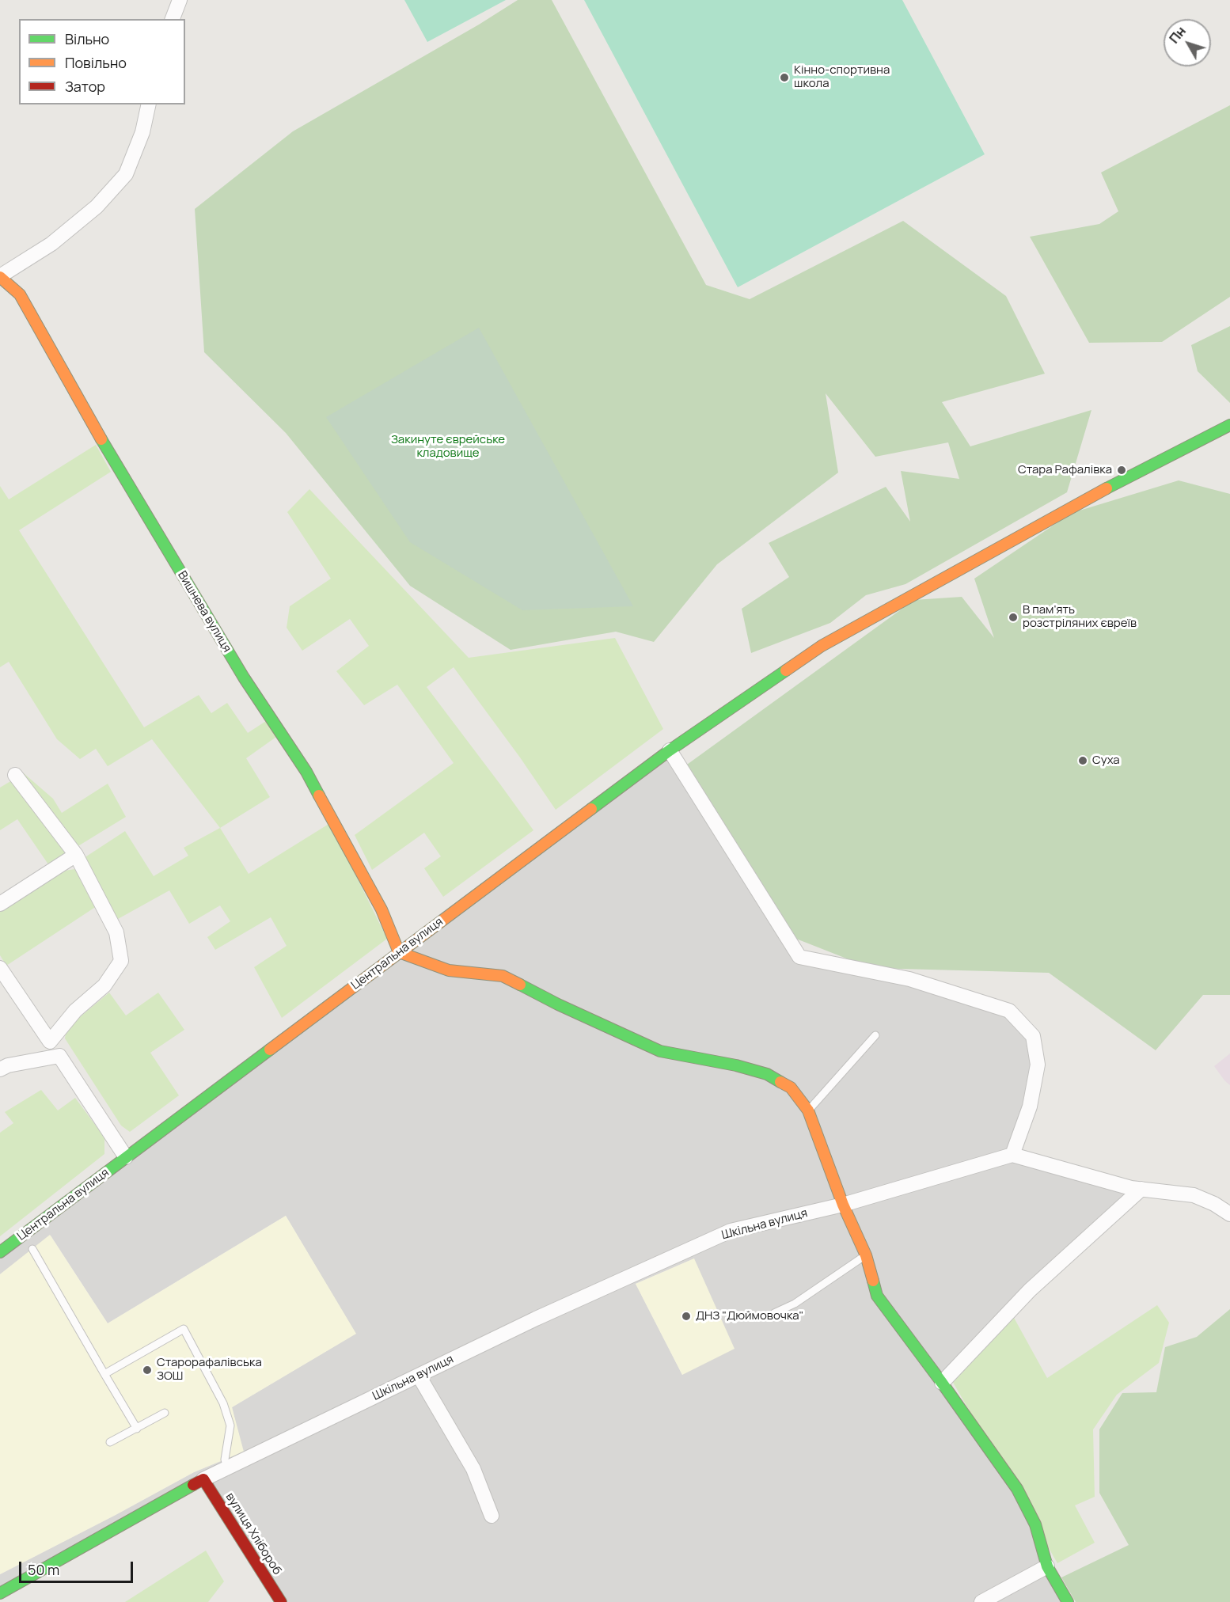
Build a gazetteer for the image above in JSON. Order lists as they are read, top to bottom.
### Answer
{
  "streets": {
    "street": [
      "Вишнева вулиця",
      "Центральна вулиця",
      "Шкільна вулиця",
      "вулиця Хлібороб"
    ]
  },
  "crossings": [
    ["Вишнева вулиця", "Центральна вулиця"],
    ["Шкільна вулиця", "вулиця Хлібороб"]
  ],
  "parks": ["Закинуте єврейське кладовище"],
  "places": [
    "Кінно-спортивна школа",
    "Стара Рафалівка",
    "В пам'ять розстріляних євреїв",
    "Суха",
    "ДНЗ \"Дюймовочка\"",
    "Старорафалівська ЗОШ"
  ],
  "legend": ["Вільно", "Повільно", "Затор"],
  "scale_bar": "50 m",
  "north": "top left"
}
